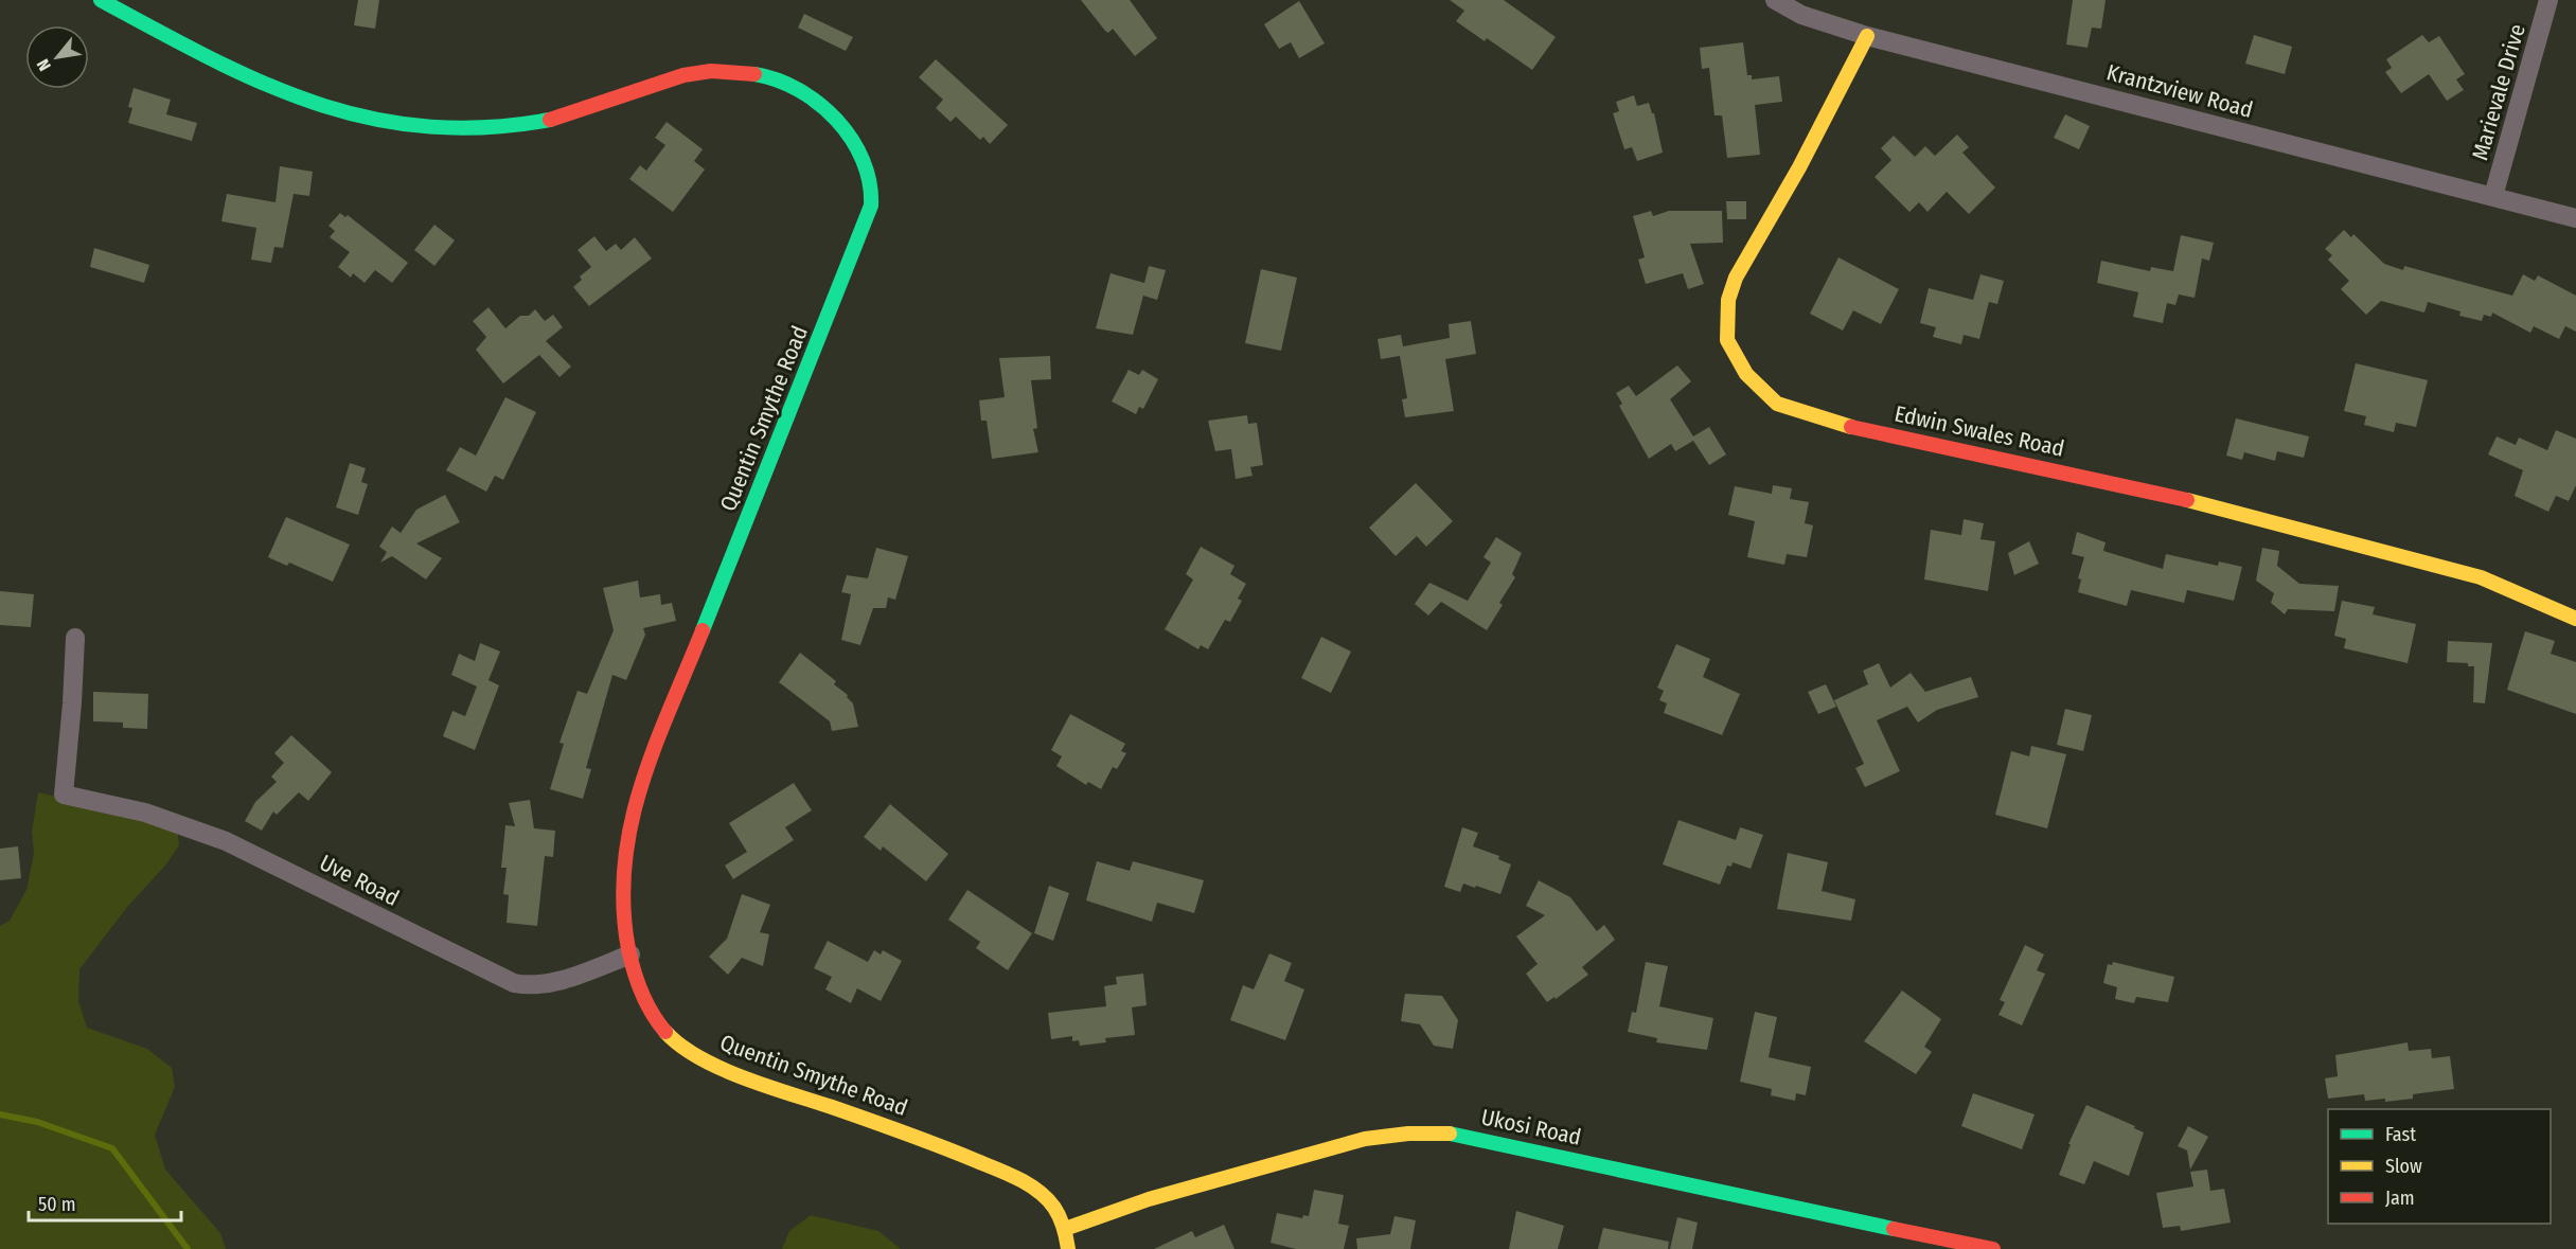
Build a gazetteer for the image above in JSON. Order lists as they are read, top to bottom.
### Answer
{
  "streets": {
    "street": [
      "Krantzview Road",
      "Marievale Drive",
      "Quentin Smythe Road",
      "Edwin Swales Road",
      "Uve Road",
      "Ukosi Road"
    ]
  },
  "crossings": [
    ["Krantzview Road", "Marievale Drive"],
    ["Krantzview Road", "Edwin Swales Road"],
    ["Quentin Smythe Road", "Uve Road"],
    ["Quentin Smythe Road", "Ukosi Road"]
  ],
  "legend": ["Fast", "Slow", "Jam"],
  "scale_bar": "50 m",
  "north": "bottom left"
}
